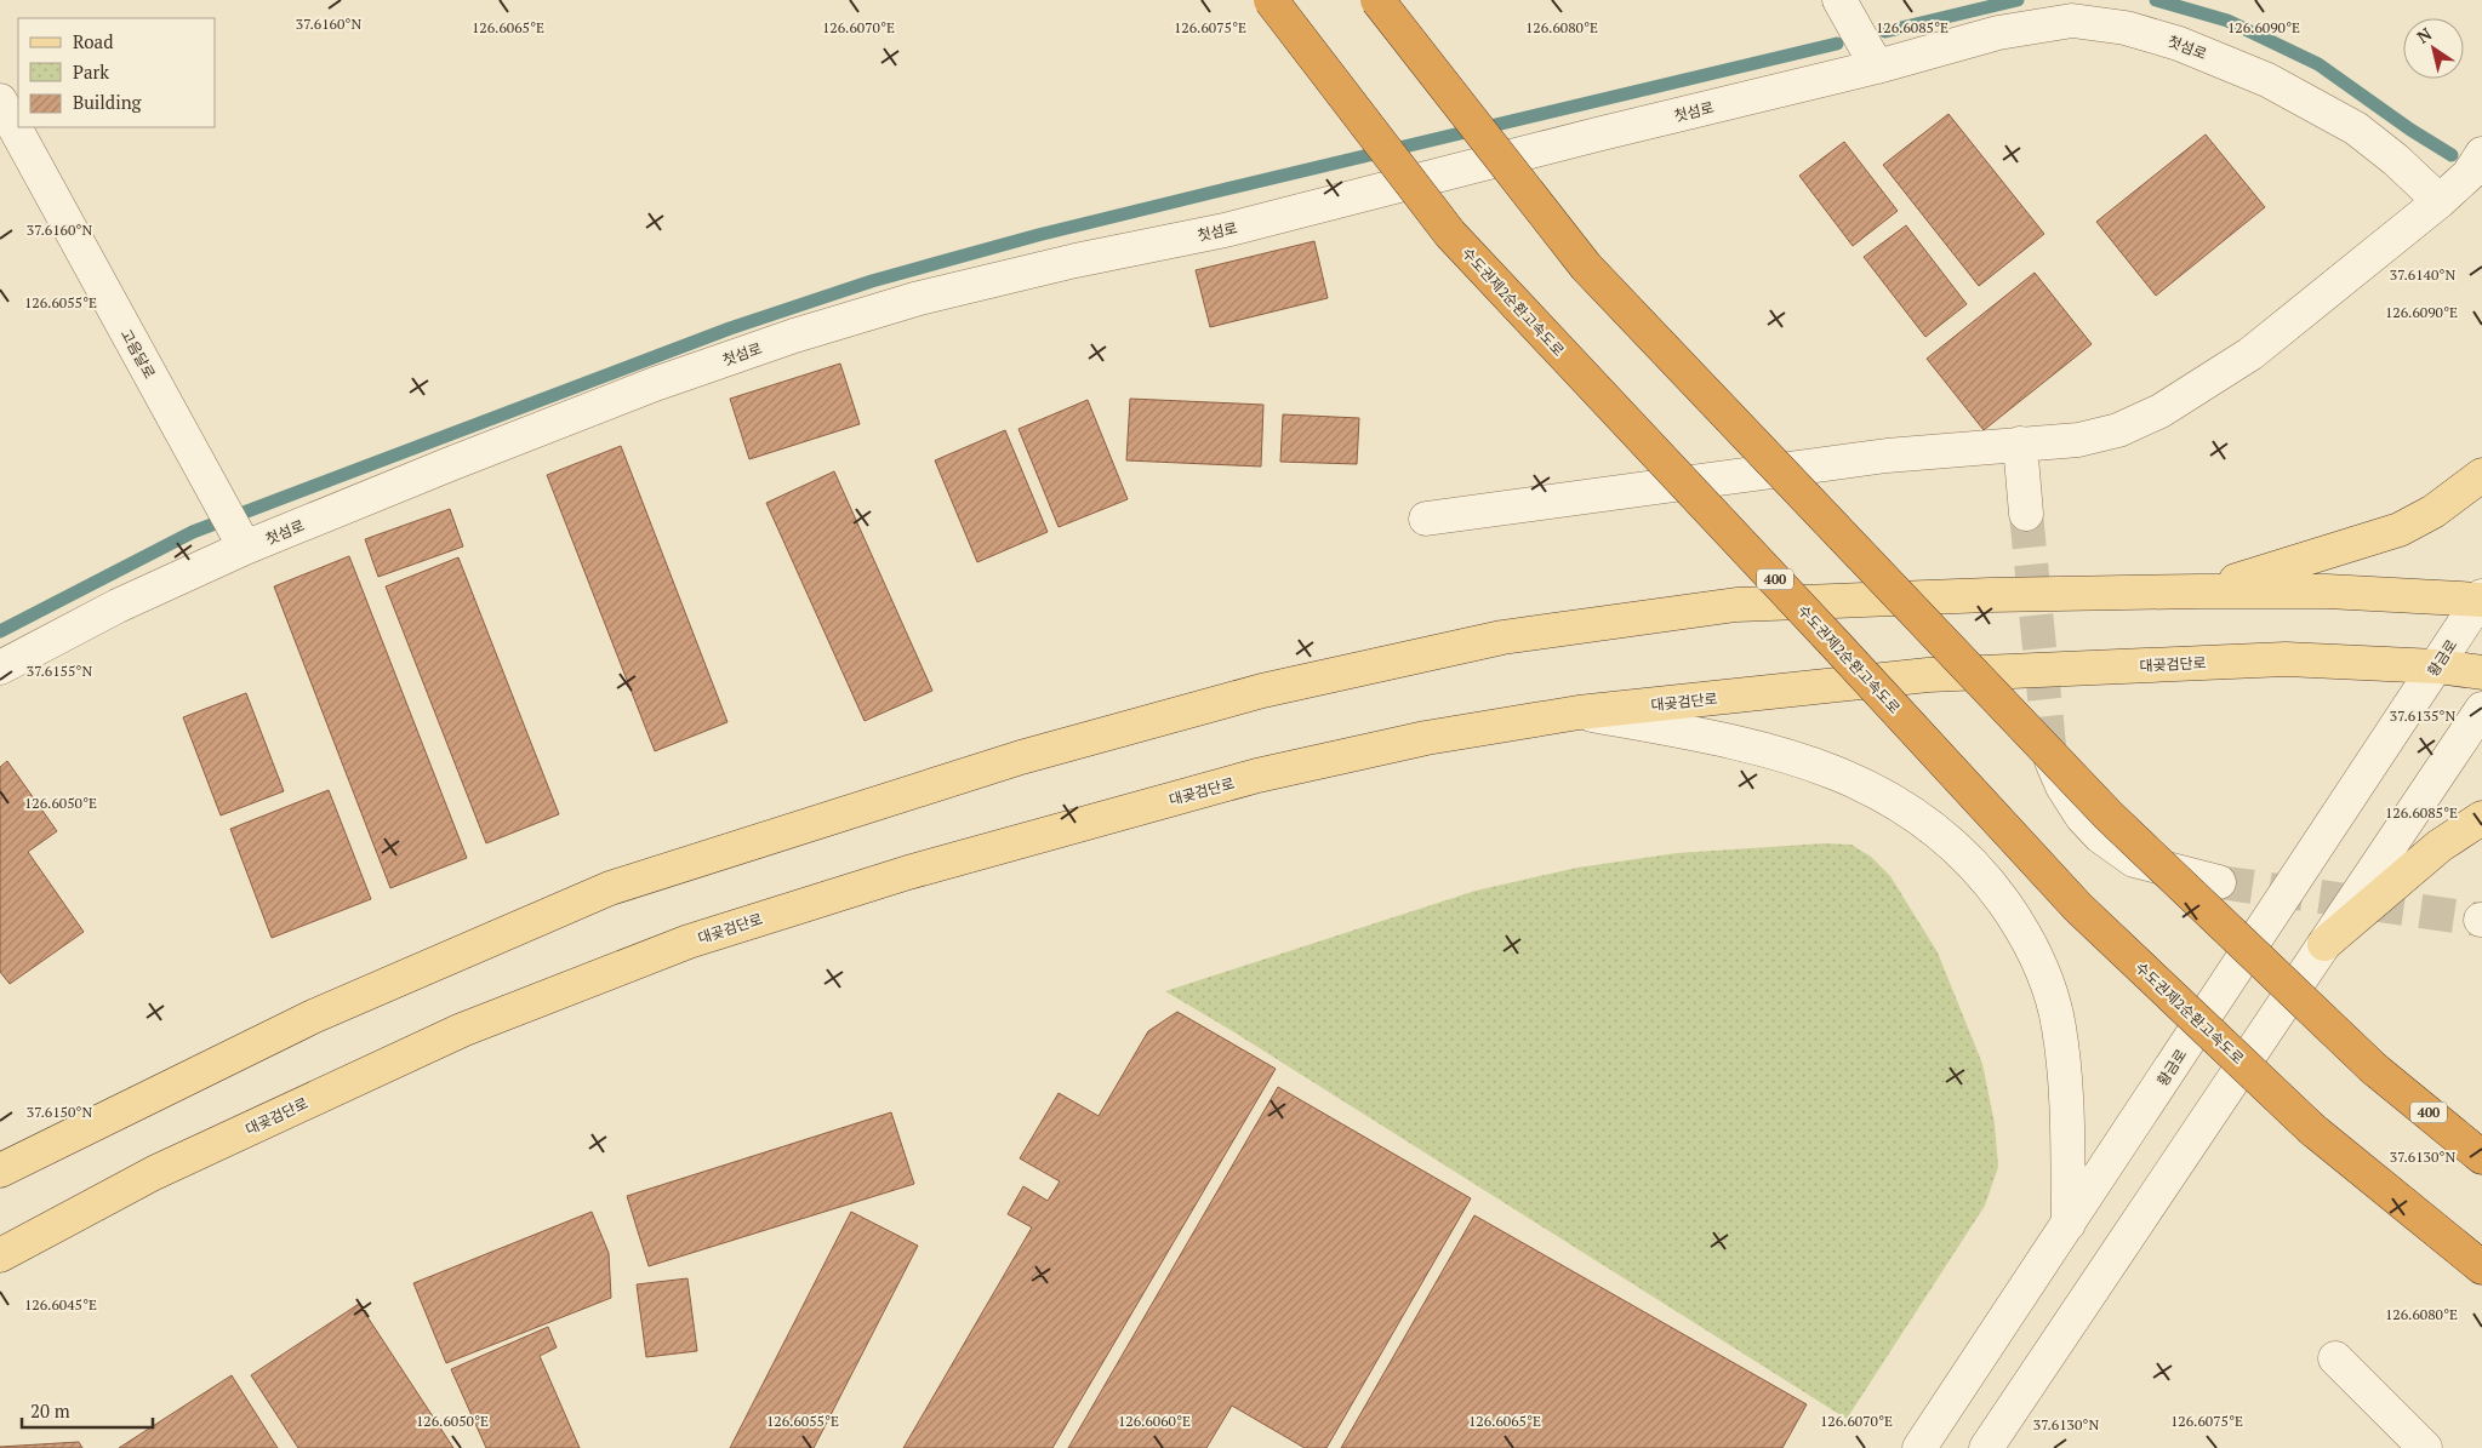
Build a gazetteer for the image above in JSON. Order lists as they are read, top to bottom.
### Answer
{
  "streets": {
    "highway": ["수도권제2순환고속도로", "400"],
    "main road": ["대곶검단로"],
    "street": ["첫섬로", "고음달로", "황금로"]
  },
  "crossings": [
    ["첫섬로", "고음달로"],
    ["황금로", "대곶검단로"]
  ],
  "legend": ["Road", "Park", "Building"],
  "scale_bar": "20 m",
  "north": "top left",
  "coordinates": [
    "37.6160°N",
    "126.6070°E",
    "126.6065°E",
    "126.6075°E",
    "126.6080°E",
    "126.6085°E",
    "126.6090°E",
    "37.6140°N",
    "126.6055°E",
    "37.6155°N",
    "37.6135°N",
    "126.6050°E",
    "37.6150°N",
    "37.6130°N",
    "126.6045°E",
    "126.6060°E"
  ]
}
